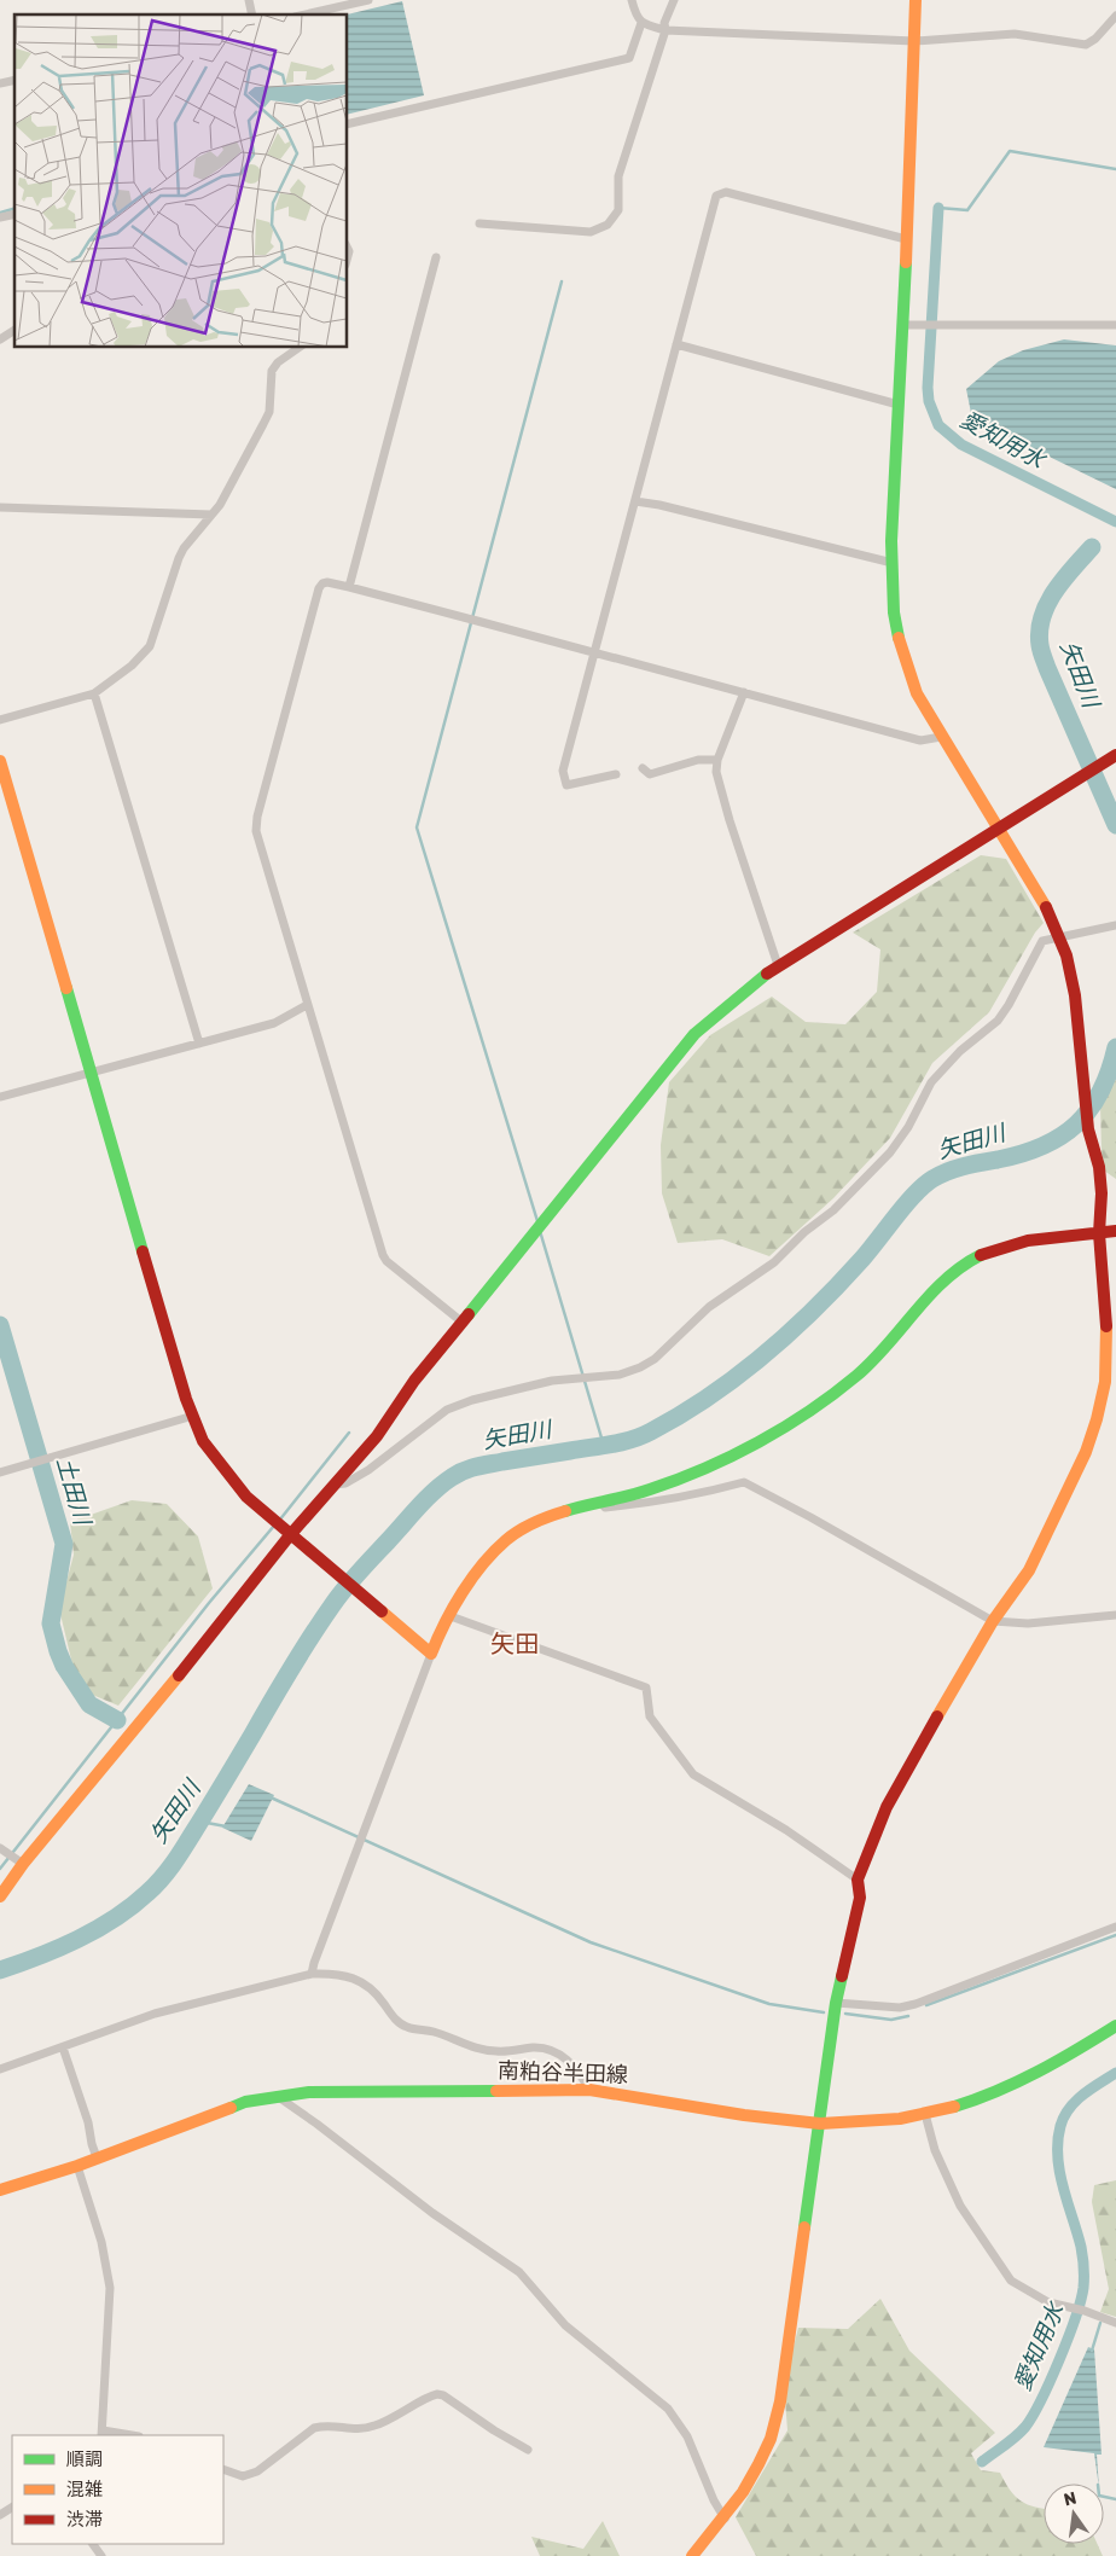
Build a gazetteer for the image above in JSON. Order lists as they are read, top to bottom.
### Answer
{
  "streets": {
    "street": ["南粕谷半田線"]
  },
  "districts": ["矢田"],
  "water": ["愛知用水", "矢田川", "土田川"],
  "legend": ["順調", "混雑", "渋滞"],
  "north": "top"
}
